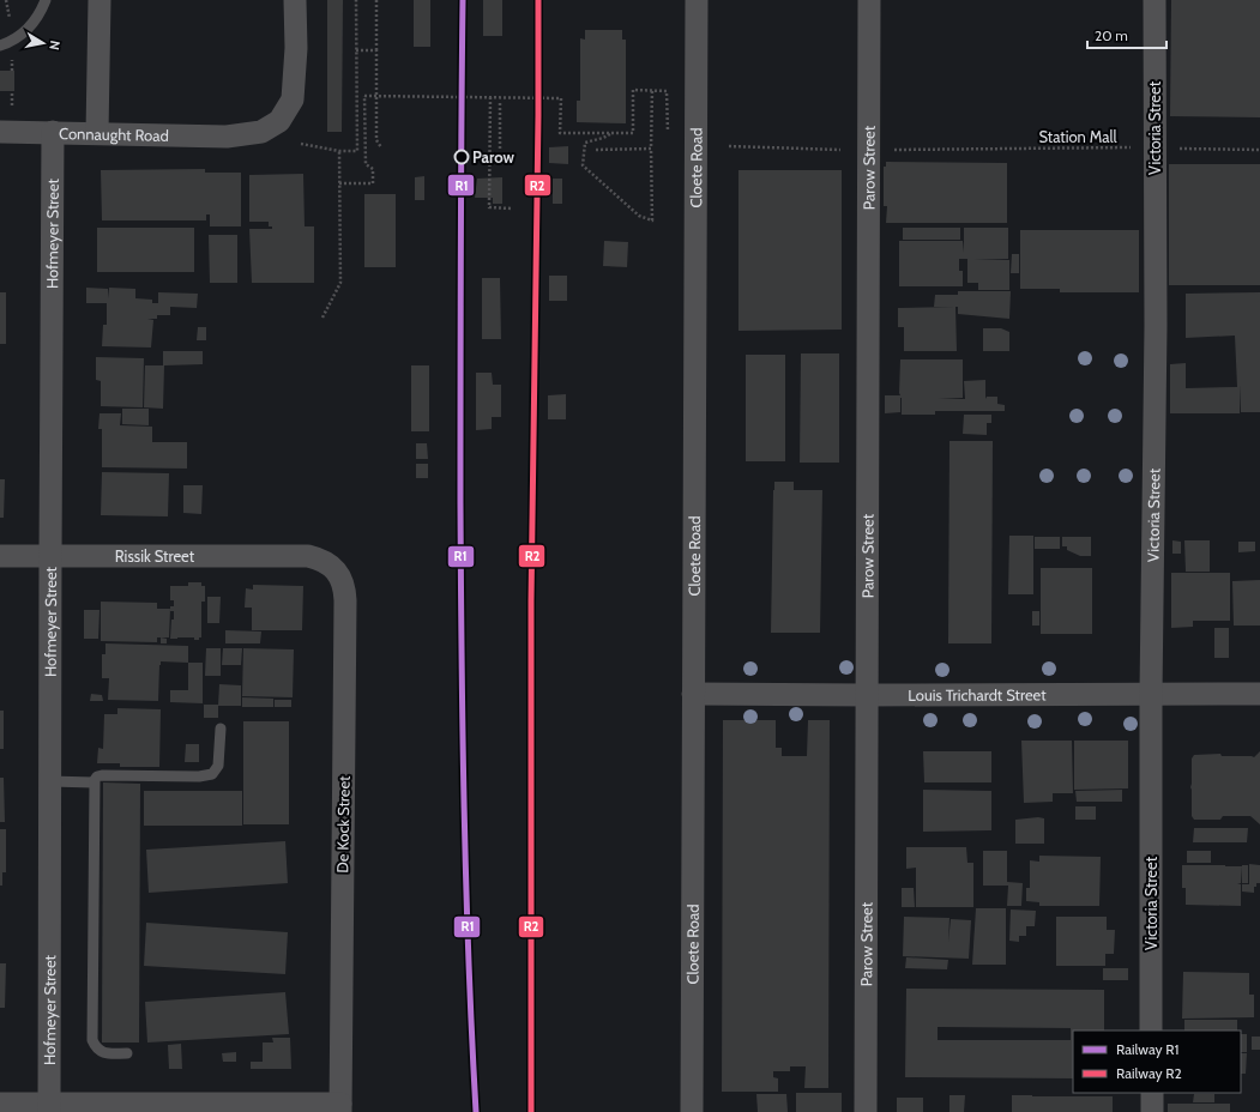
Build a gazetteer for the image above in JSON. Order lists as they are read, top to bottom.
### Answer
{
  "streets": {
    "street": [
      "Victoria Street",
      "Connaught Road",
      "Cloete Road",
      "Parow Street",
      "Hofmeyer Street",
      "Rissik Street",
      "Louis Trichardt Street",
      "De Kock Street"
    ],
    "path": ["Station Mall"]
  },
  "crossings": [
    ["Victoria Street", "Station Mall"],
    ["Victoria Street", "Louis Trichardt Street"],
    ["Connaught Road", "Hofmeyer Street"],
    ["Cloete Road", "Louis Trichardt Street"],
    ["Parow Street", "Louis Trichardt Street"],
    ["Hofmeyer Street", "Rissik Street"],
    ["Rissik Street", "De Kock Street"]
  ],
  "places": ["Parow"],
  "lines": ["rail line R1", "rail line R2"],
  "legend": ["Railway R1", "Railway R2"],
  "scale_bar": "20 m",
  "north": "right"
}
